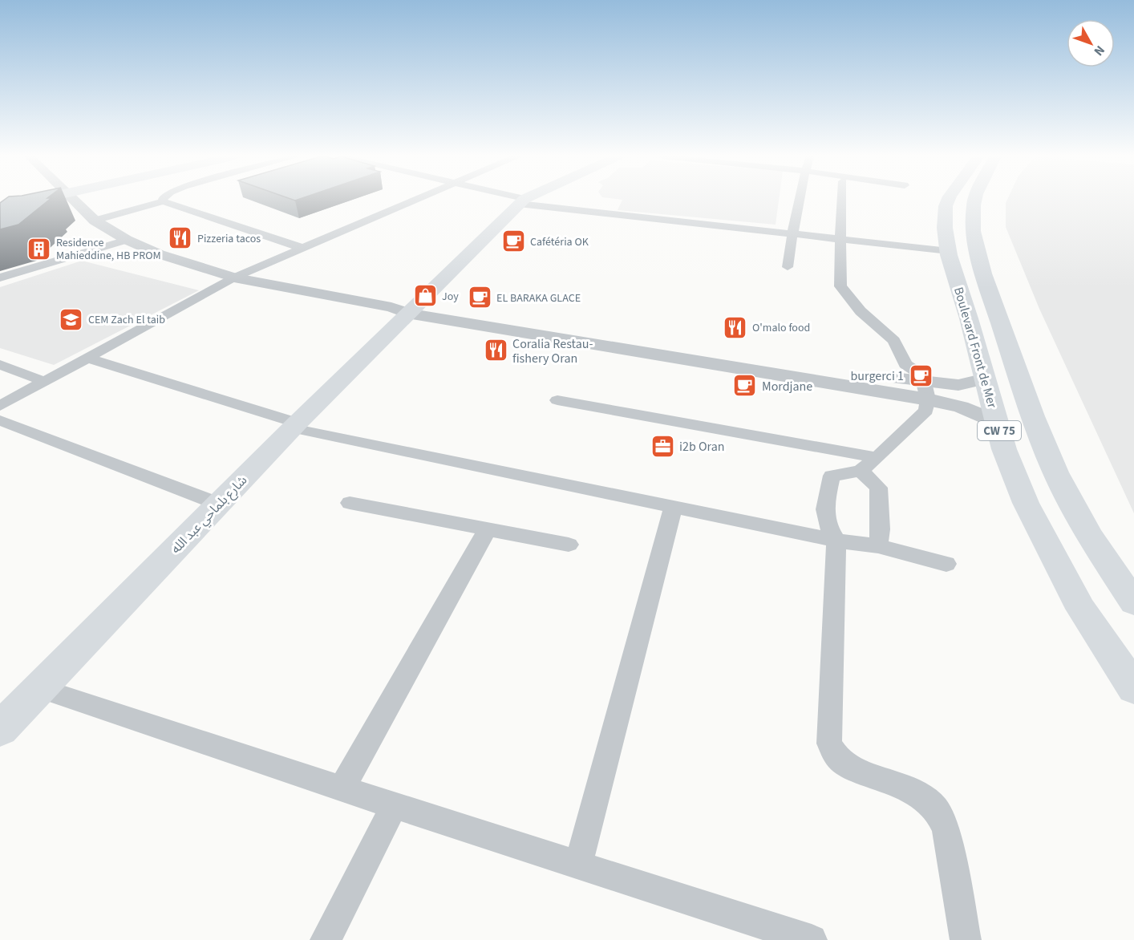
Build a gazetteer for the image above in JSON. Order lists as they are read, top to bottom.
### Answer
{
  "streets": {
    "main road": ["Boulevard Front de Mer", "CW 75", "شارع بلماحي عبد الله"]
  },
  "places": {
    "restaurant": ["Pizzeria tacos", "O'malo food", "Coralia Restau- fishery Oran"],
    "cafe": [
      "Cafétéria OK",
      "EL BARAKA GLACE",
      "burgerci 1",
      "Mordjane"
    ],
    "building": ["Residence Mahieddine, HB PROM"],
    "shop": ["Joy"],
    "school or university": ["CEM Zach El taib"],
    "office": ["i2b Oran"]
  },
  "north": "bottom right"
}
